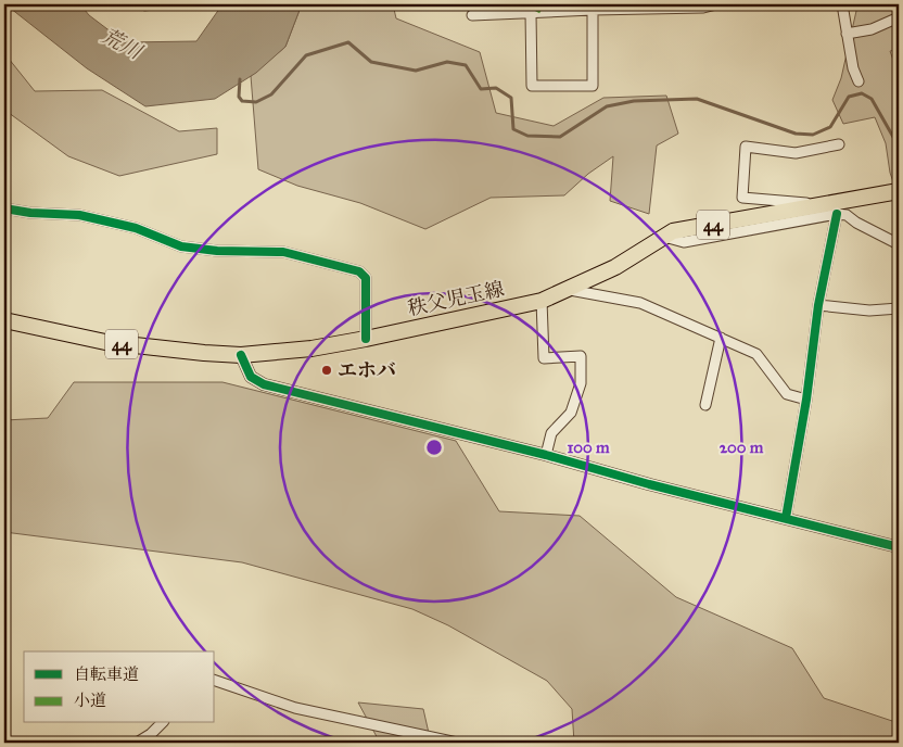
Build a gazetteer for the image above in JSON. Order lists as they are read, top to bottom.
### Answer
{
  "streets": {
    "main road": ["44", "秩父児玉線"]
  },
  "water": ["荒川"],
  "places": ["エホバ"],
  "legend": ["自転車道", "小道"],
  "rings": ["100 m", "200 m"]
}
